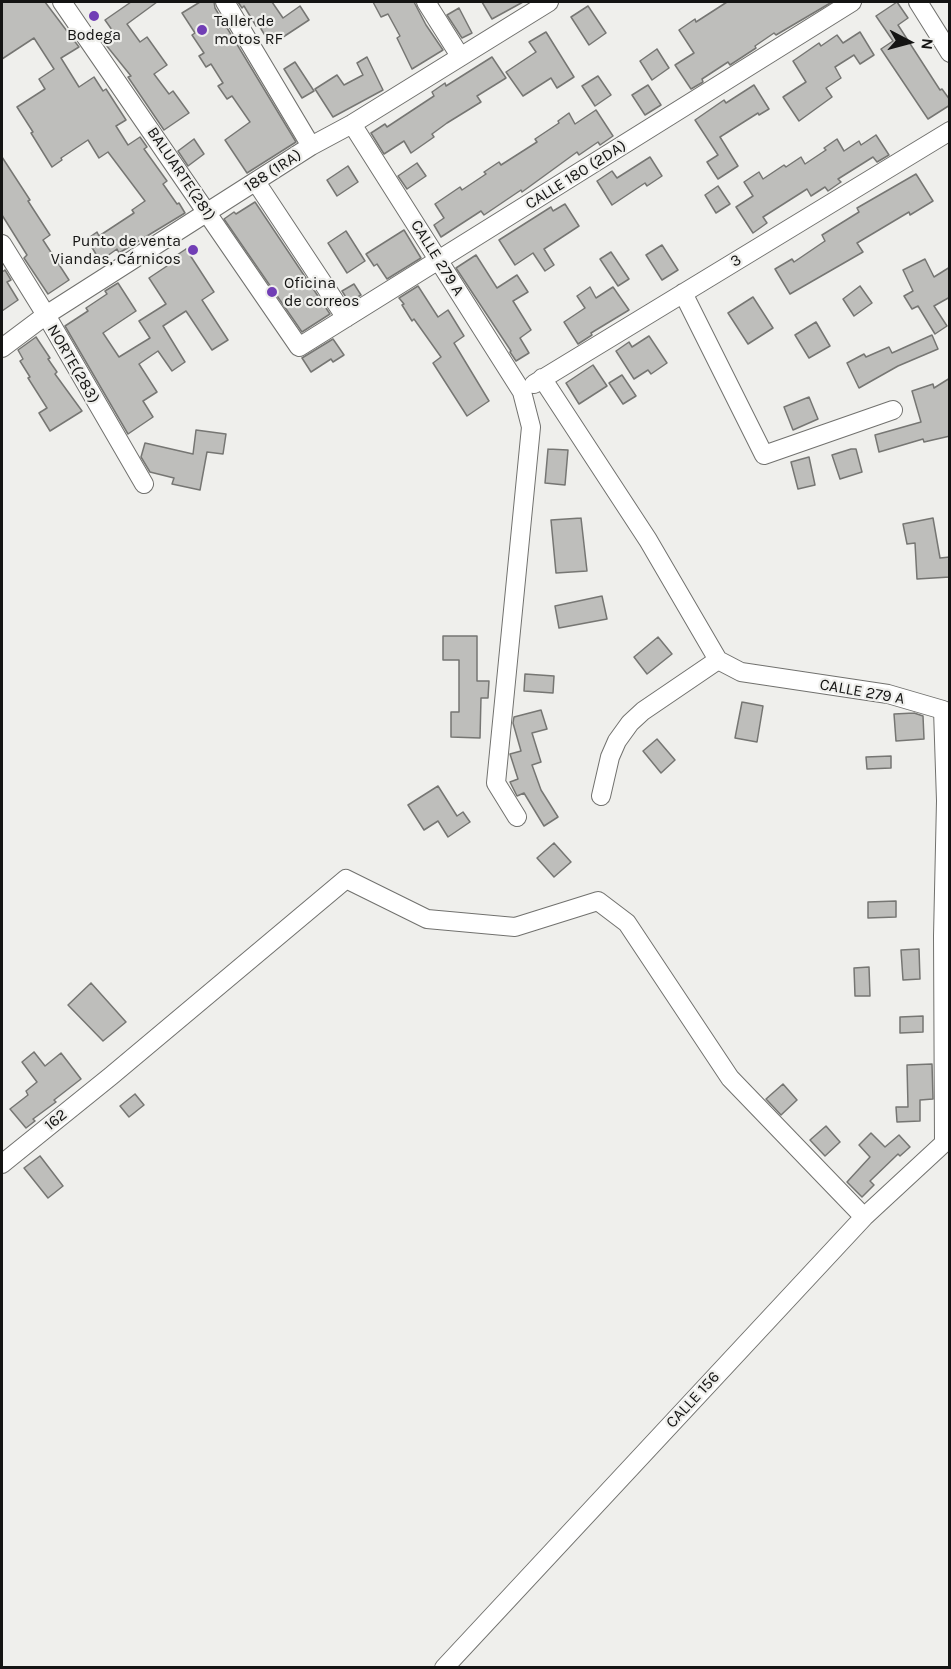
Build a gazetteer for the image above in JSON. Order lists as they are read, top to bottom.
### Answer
{
  "streets": {
    "street": [
      "188 (1RA)",
      "BALUARTE(281)",
      "CALLE 180 (2DA)",
      "CALLE 279 A",
      "3",
      "NORTE(283)",
      "162",
      "CALLE 156"
    ]
  },
  "crossings": [
    ["188 (1RA)", "BALUARTE(281)"],
    ["188 (1RA)", "CALLE 279 A"],
    ["188 (1RA)", "NORTE(283)"],
    ["BALUARTE(281)", "CALLE 180 (2DA)"],
    ["CALLE 180 (2DA)", "CALLE 279 A"],
    ["CALLE 279 A", "3"],
    ["CALLE 279 A", "CALLE 156"],
    ["162", "CALLE 156"]
  ],
  "places": [
    "Bodega",
    "Taller de motos RF",
    "Punto de venta Viandas, Cárnicos",
    "Oficina de correos"
  ],
  "north": "right"
}
